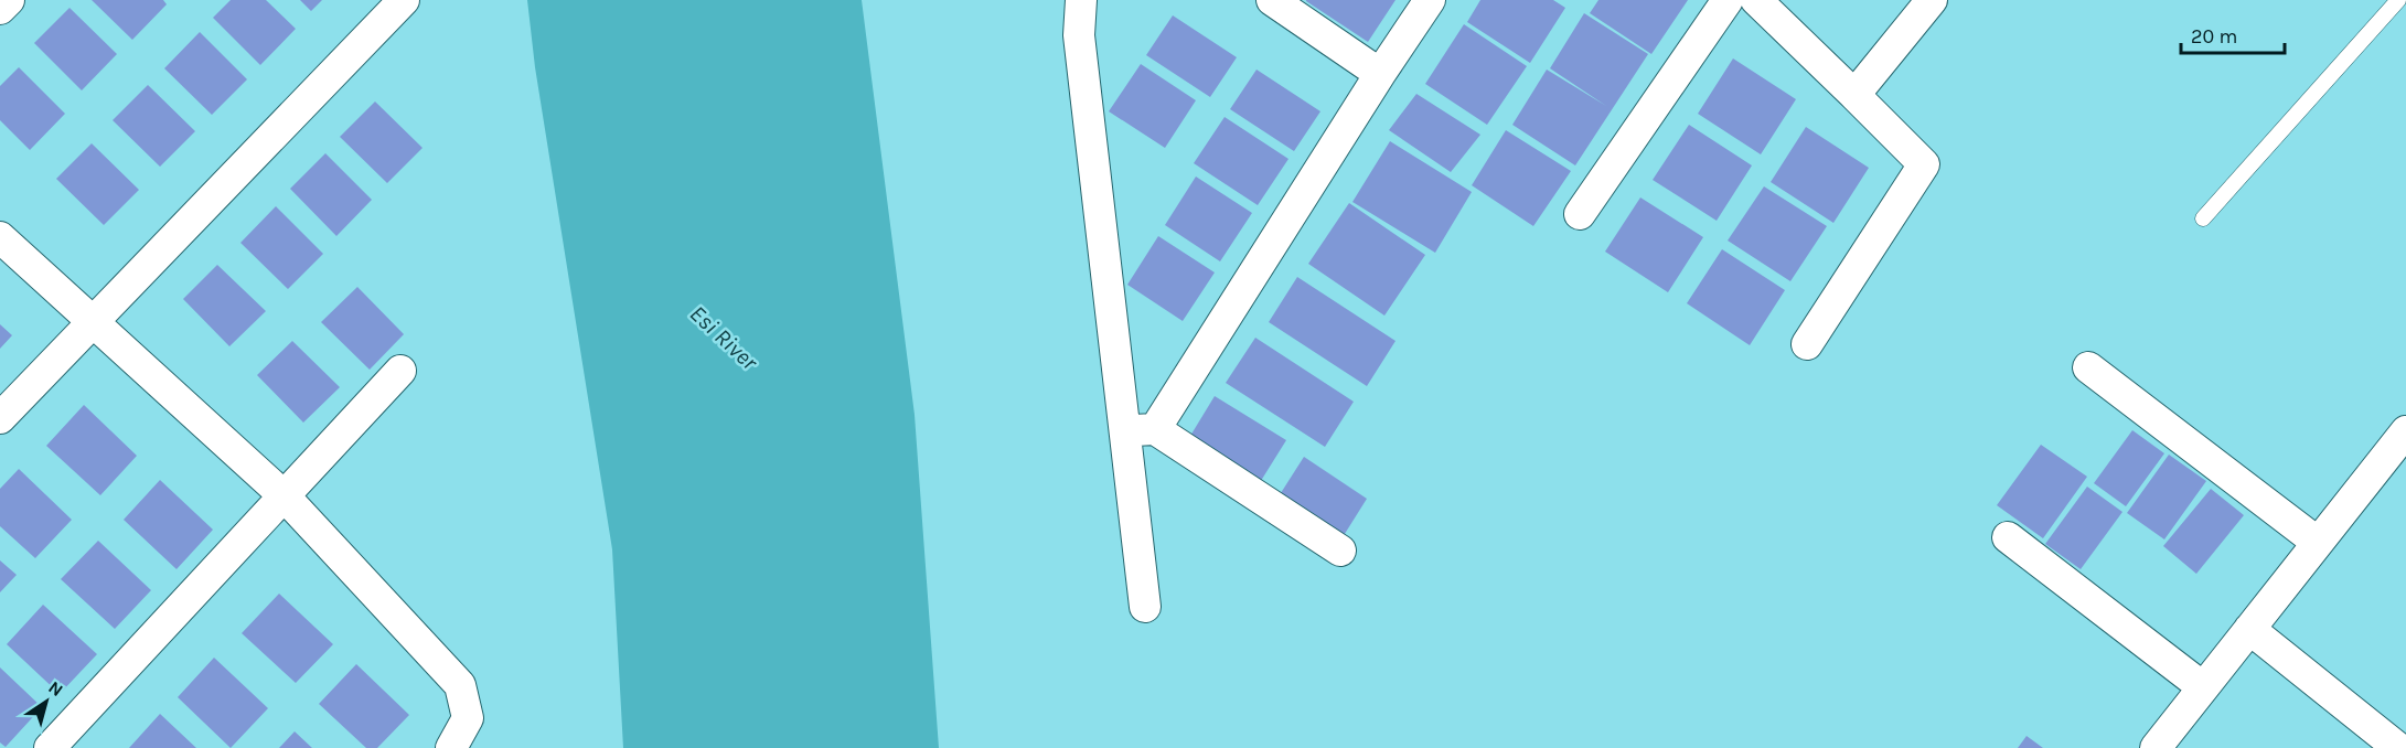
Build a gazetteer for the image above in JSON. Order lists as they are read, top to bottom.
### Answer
{
  "water": ["Esi River"],
  "scale_bar": "20 m",
  "north": "top right"
}
